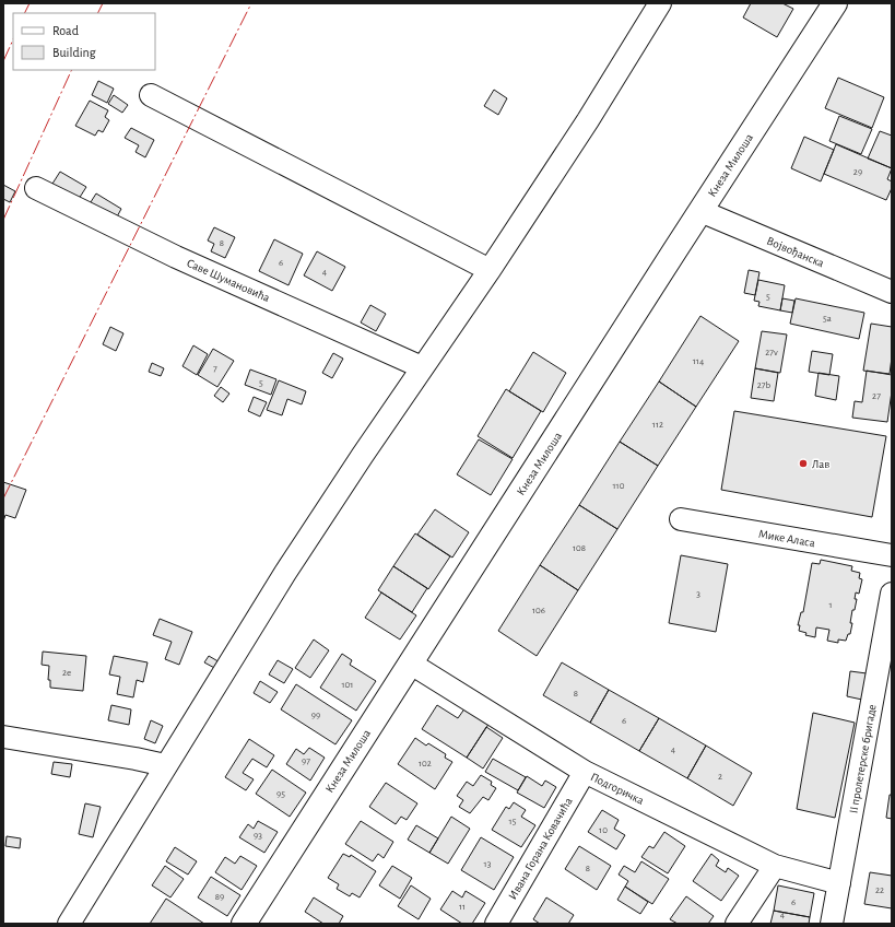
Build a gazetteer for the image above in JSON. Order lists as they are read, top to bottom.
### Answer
{
  "streets": {
    "main road": ["Кнеза Милоша"],
    "street": [
      "Војвођанска",
      "Саве Шумановића",
      "Мике Аласа",
      "II пролетерске бригаде",
      "Подгоричка",
      "Ивана Горана Ковачића"
    ]
  },
  "crossings": [
    ["Кнеза Милоша", "Војвођанска"],
    ["Кнеза Милоша", "Подгоричка"],
    ["II пролетерске бригаде", "Подгоричка"],
    ["Подгоричка", "Ивана Горана Ковачића"]
  ],
  "places": ["Лав"],
  "house_numbers": [
    "29",
    "8",
    "6",
    "4",
    "5",
    "5a",
    "27v",
    "114",
    "7",
    "5",
    "27b",
    "27",
    "112",
    "110",
    "108",
    "3",
    "1",
    "106",
    "2e",
    "101",
    "8",
    "99",
    "6",
    "4",
    "97",
    "102",
    "2",
    "95",
    "15",
    "10",
    "93",
    "13",
    "8",
    "22",
    "89",
    "6",
    "11",
    "4"
  ],
  "legend": ["Road", "Building"]
}
